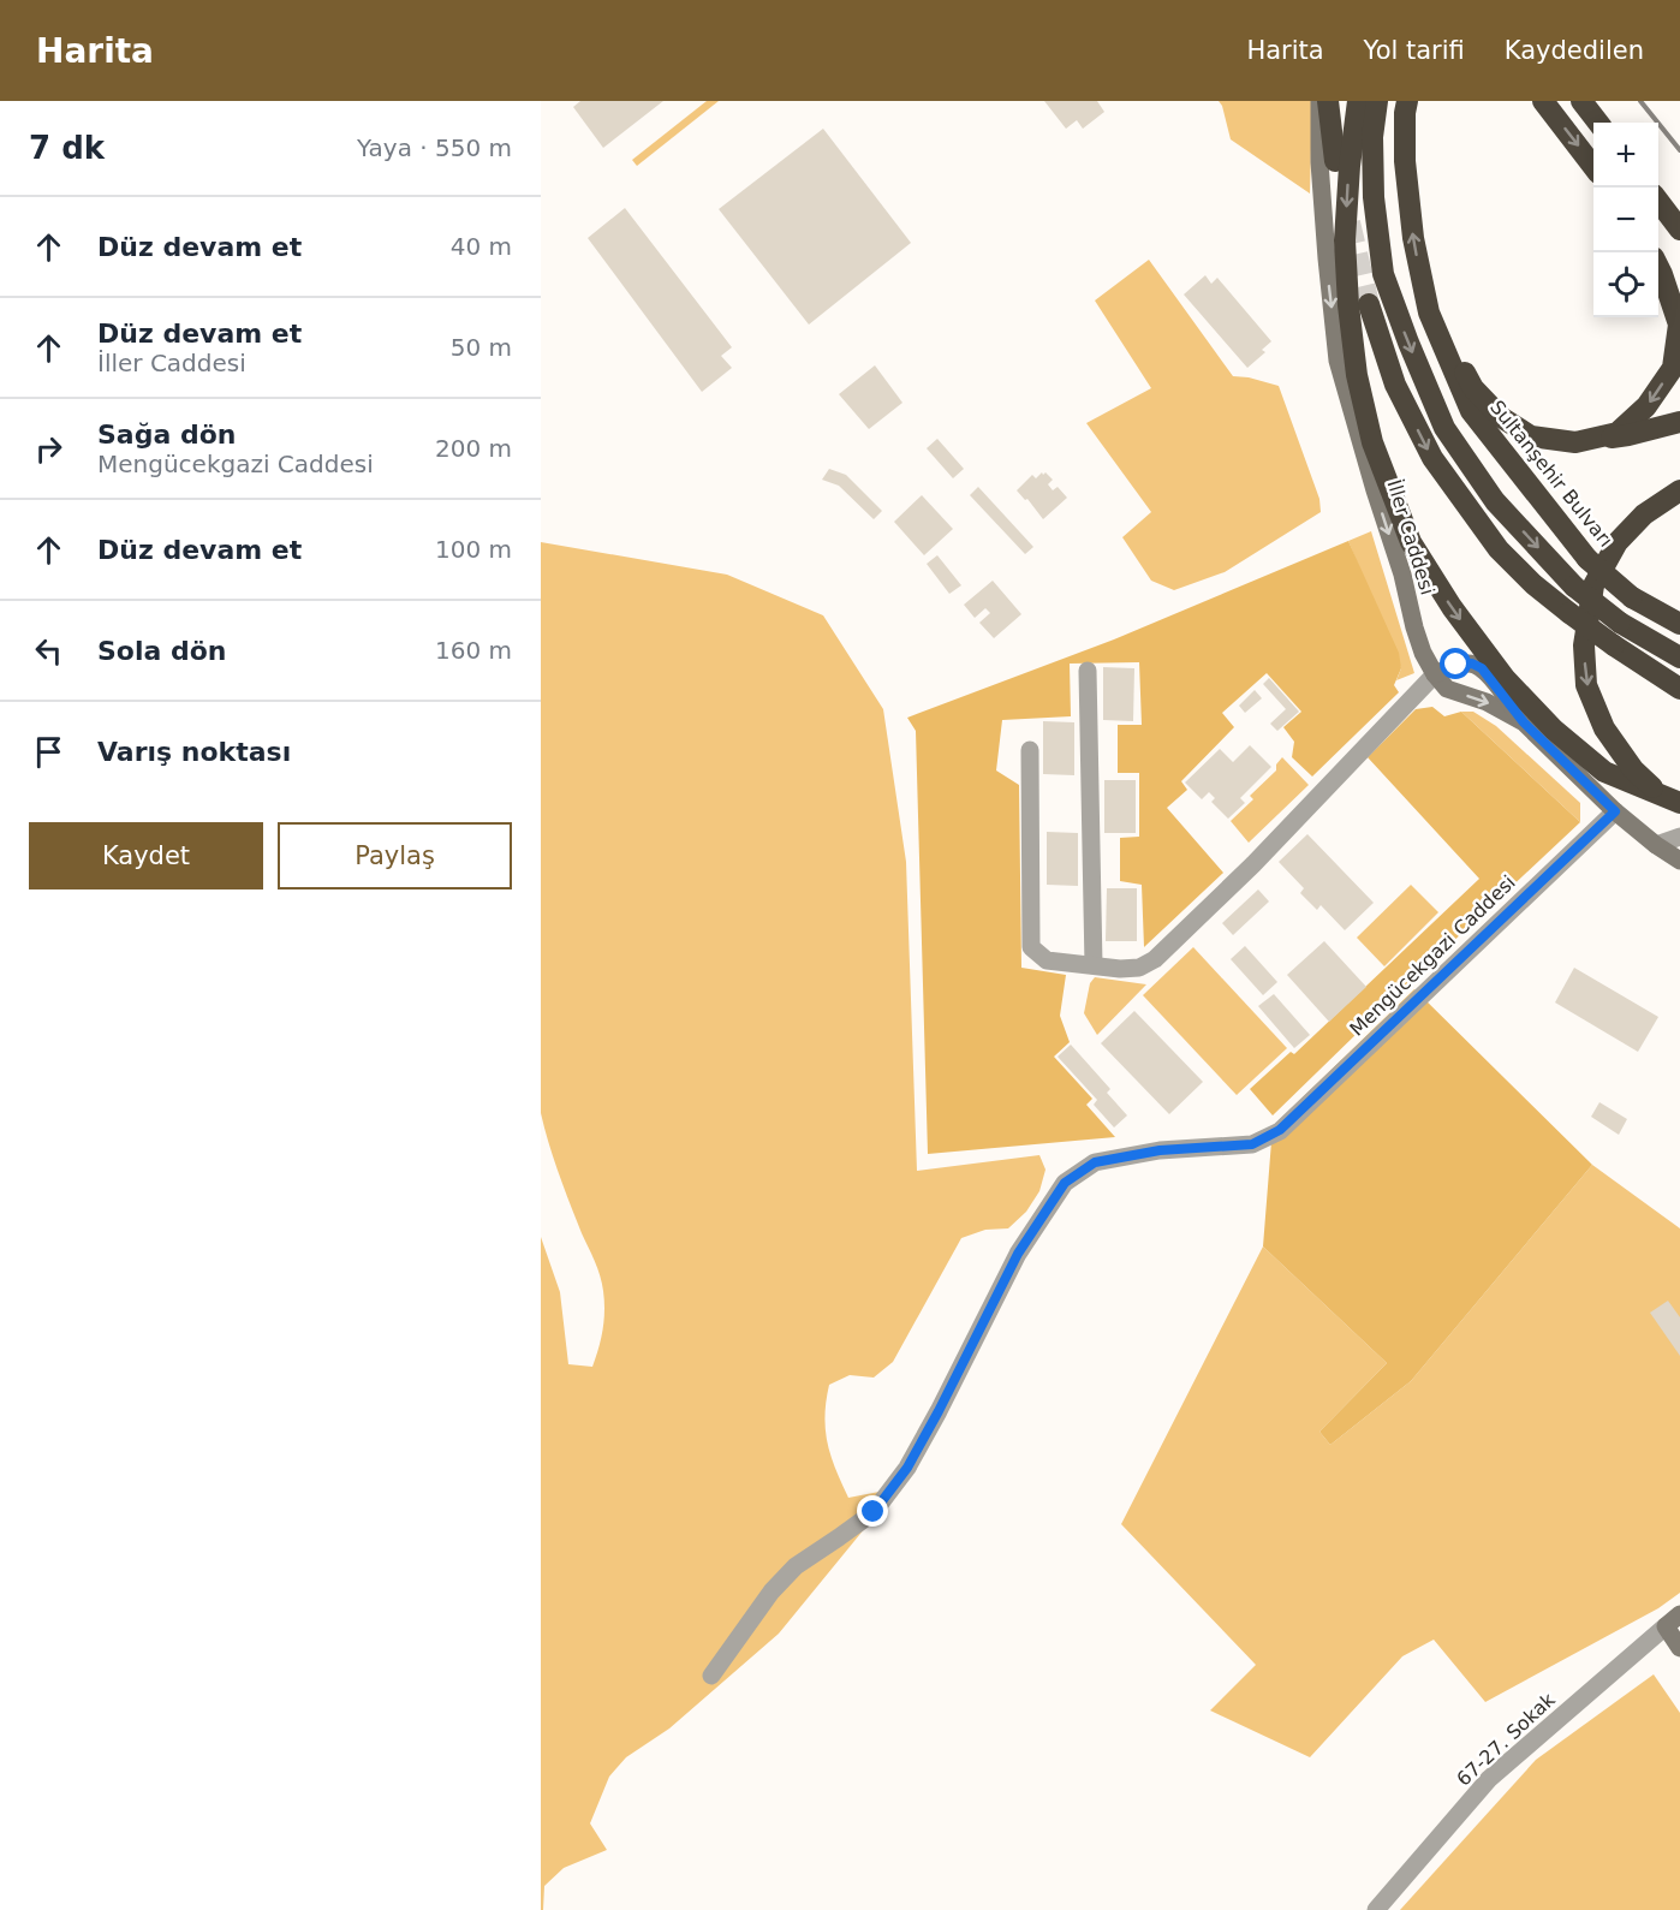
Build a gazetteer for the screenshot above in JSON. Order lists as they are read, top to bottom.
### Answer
{
  "streets": {
    "highway": ["Sultanşehir Bulvarı"],
    "street": ["İller Caddesi", "Mengücekgazi Caddesi", "67-27. Sokak"]
  },
  "crossings": [
    ["İller Caddesi", "Mengücekgazi Caddesi"]
  ],
  "one_way": ["İller Caddesi"],
  "page": {
    "header": "Harita",
    "nav": ["Harita", "Yol tarifi", "Kaydedilen"],
    "heading": ["7 dk", "Yaya · 550 m"],
    "map_buttons": ["+", "−"],
    "list": [
      ["Düz devam et", "40 m"],
      ["Düz devam et", "İller Caddesi", "50 m"],
      ["Sağa dön", "Mengücekgazi Caddesi", "200 m"],
      ["Düz devam et", "100 m"],
      ["Sola dön", "160 m"],
      "Varış noktası"
    ],
    "buttons": ["Kaydet", "Paylaş"]
  }
}
